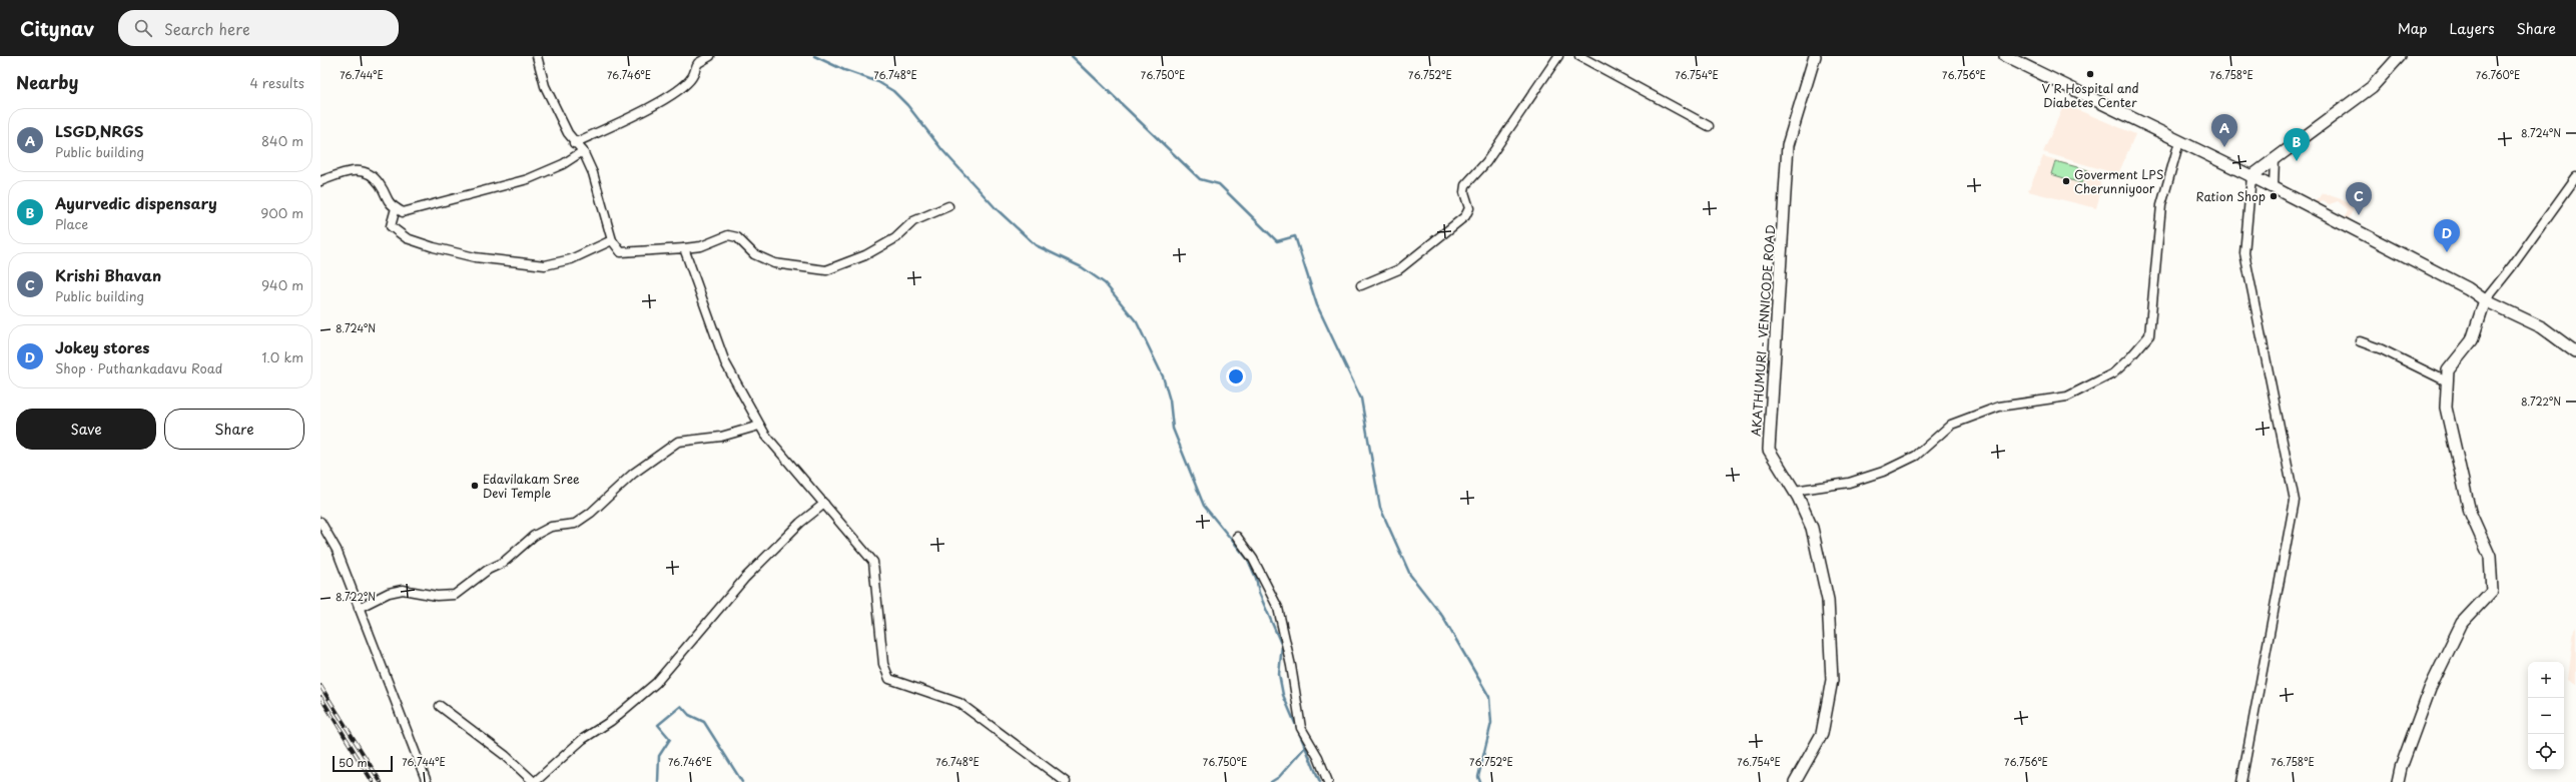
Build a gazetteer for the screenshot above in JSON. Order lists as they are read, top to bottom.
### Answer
{
  "streets": {
    "street": ["AKATHUMURI - VENNICODE ROAD"]
  },
  "places": [
    "V R Hospital and Diabetes Center",
    "Goverment LPS Cherunniyoor",
    "Ration Shop",
    "Edavilakam Sree Devi Temple"
  ],
  "scale_bar": "50 m",
  "page": {
    "header": "Citynav",
    "search": "Search here",
    "nav": ["Map", "Layers", "Share"],
    "heading": ["Nearby", "4 results"],
    "list": [
      {
        "mark": "A",
        "name": "LSGD,NRGS",
        "note": "Public building",
        "value": "840 m"
      },
      {
        "mark": "B",
        "name": "Ayurvedic dispensary",
        "note": "Place",
        "value": "900 m"
      },
      {
        "mark": "C",
        "name": "Krishi Bhavan",
        "note": "Public building",
        "value": "940 m"
      },
      {
        "mark": "D",
        "name": "Jokey stores",
        "note": "Shop · Puthankadavu Road",
        "value": "1.0 km"
      }
    ],
    "pins": [
      "A",
      "B",
      "C",
      "D"
    ],
    "buttons": ["Save", "Share"],
    "map_buttons": ["+", "−"],
    "scale": "50 m"
  },
  "coordinates": [
    "76.744°E",
    "76.746°E",
    "76.748°E",
    "76.750°E",
    "76.752°E",
    "76.754°E",
    "76.756°E",
    "76.758°E",
    "76.760°E",
    "8.724°N",
    "8.722°N"
  ]
}
